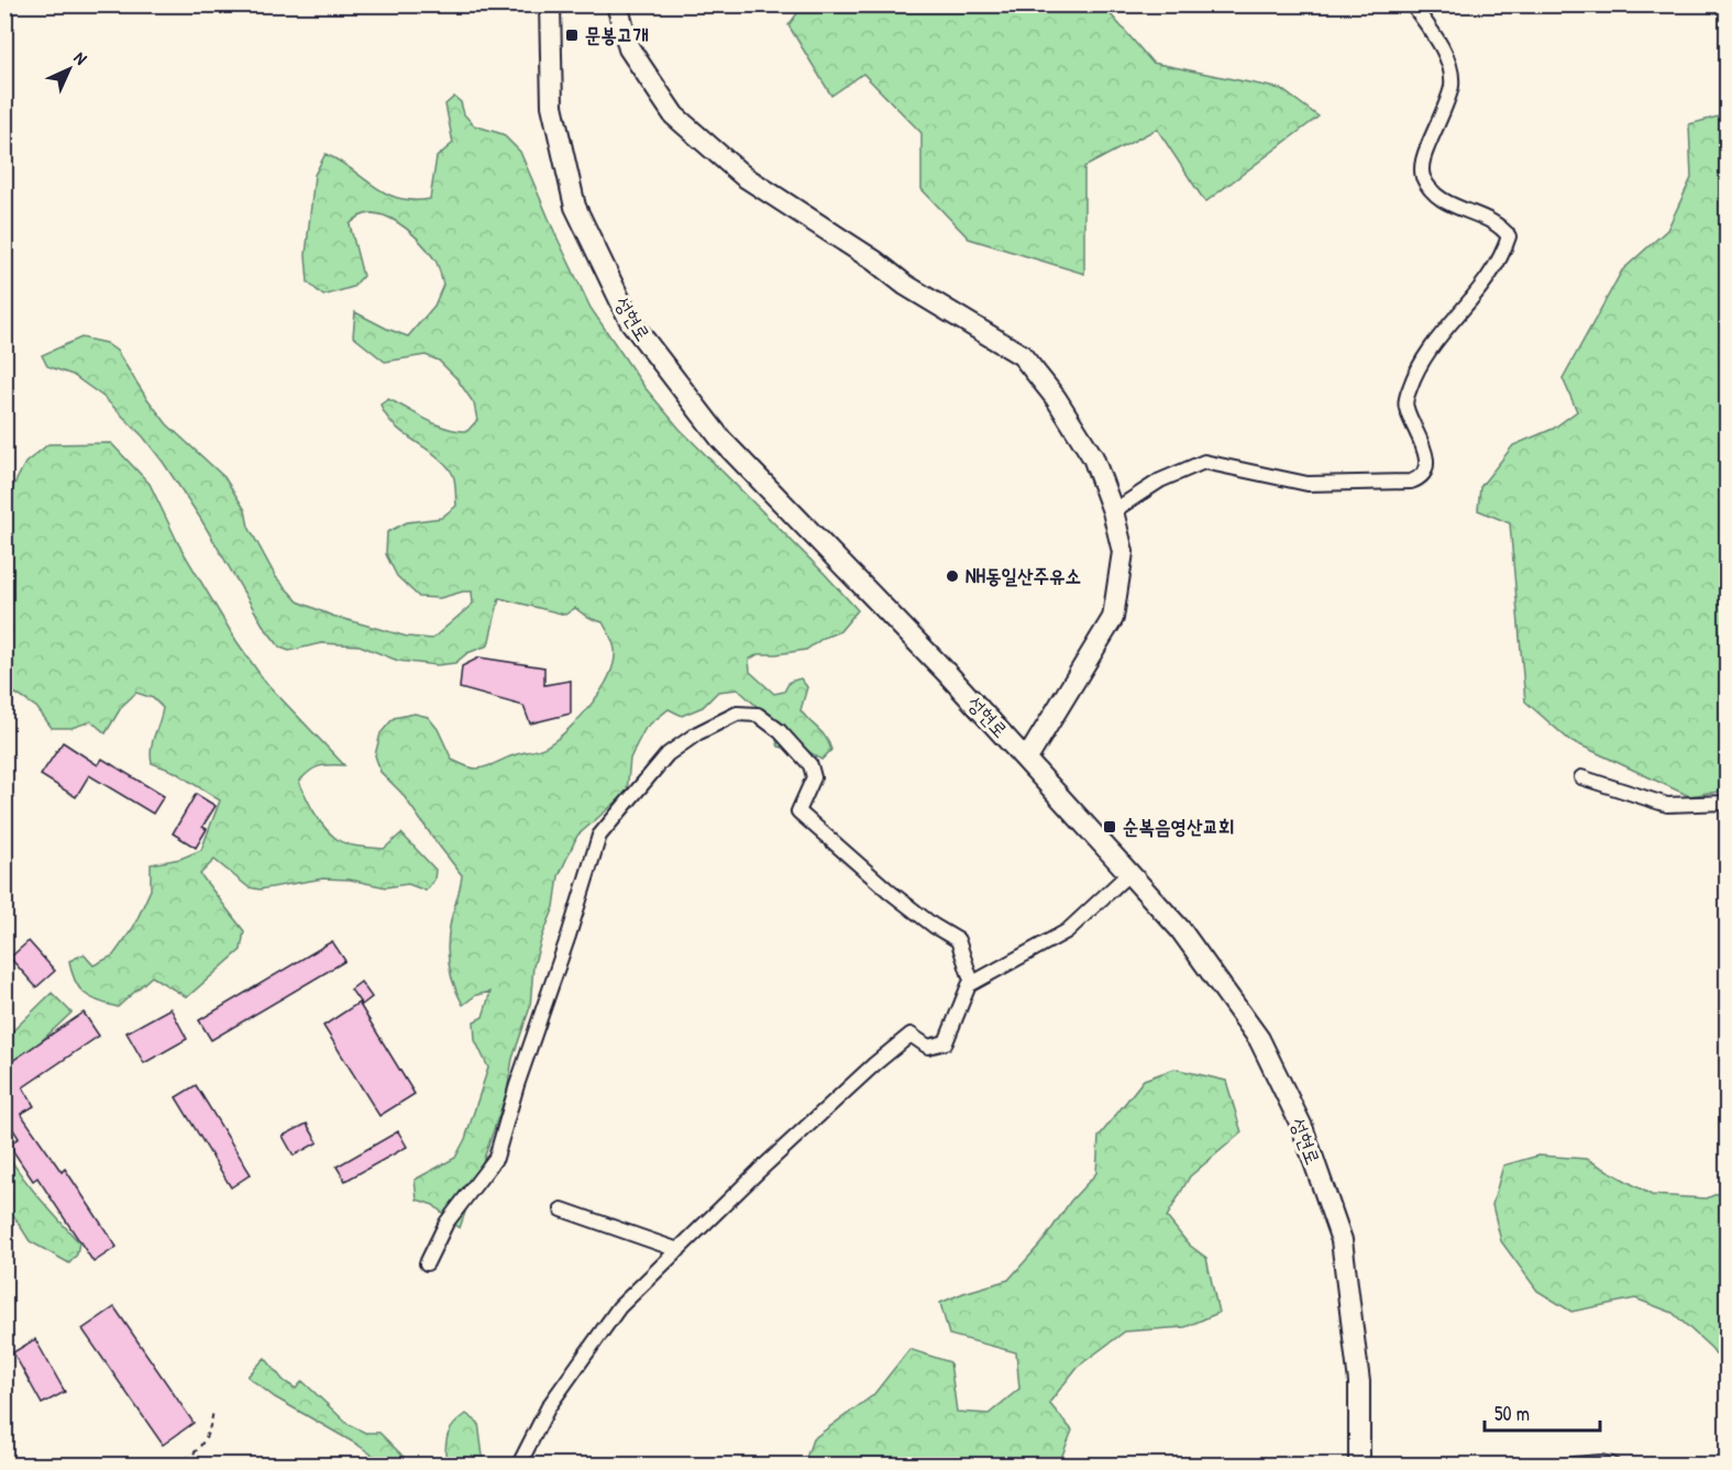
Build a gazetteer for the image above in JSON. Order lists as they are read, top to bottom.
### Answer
{
  "streets": {
    "main road": ["성현로"]
  },
  "places": {
    "transit": ["문봉고개", "순복음영산교회"],
    "other": ["NH동일산주유소"]
  },
  "scale_bar": "50 m",
  "north": "top right"
}
